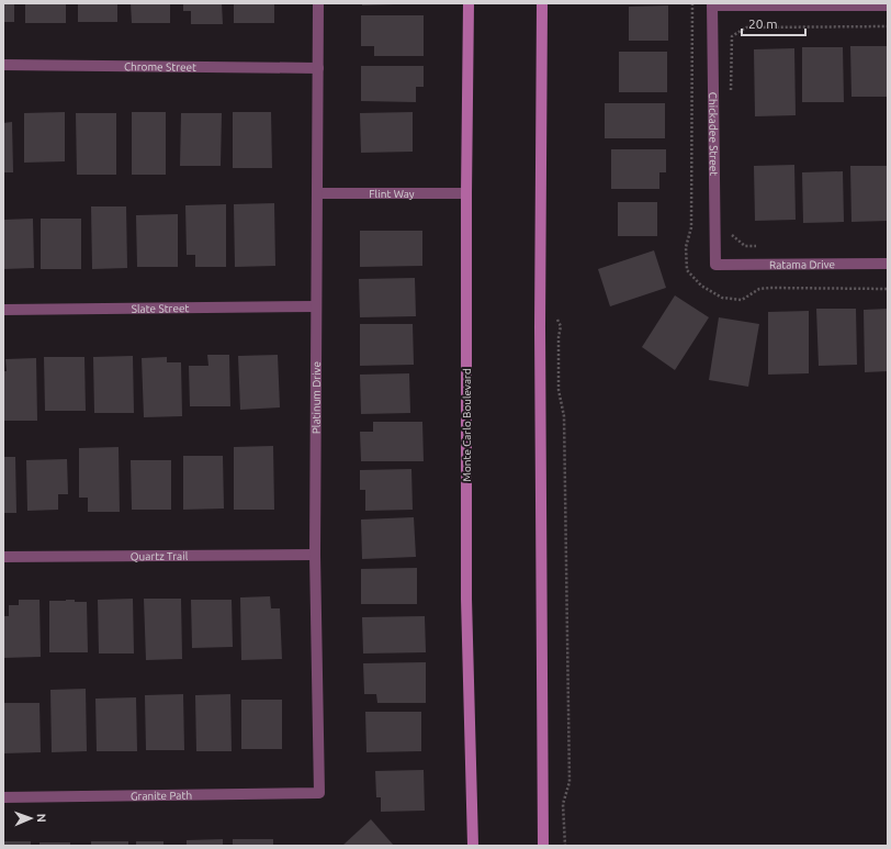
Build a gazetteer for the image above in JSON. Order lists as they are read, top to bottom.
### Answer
{
  "streets": {
    "main road": ["Monte Carlo Boulevard"],
    "street": [
      "Chrome Street",
      "Chickadee Street",
      "Flint Way",
      "Ratama Drive",
      "Slate Street",
      "Platinum Drive",
      "Quartz Trail",
      "Granite Path"
    ]
  },
  "crossings": [
    ["Chrome Street", "Platinum Drive"],
    ["Chickadee Street", "Ratama Drive"],
    ["Flint Way", "Platinum Drive"],
    ["Flint Way", "Monte Carlo Boulevard"],
    ["Slate Street", "Platinum Drive"],
    ["Platinum Drive", "Quartz Trail"],
    ["Platinum Drive", "Granite Path"]
  ],
  "scale_bar": "20 m",
  "north": "right"
}
